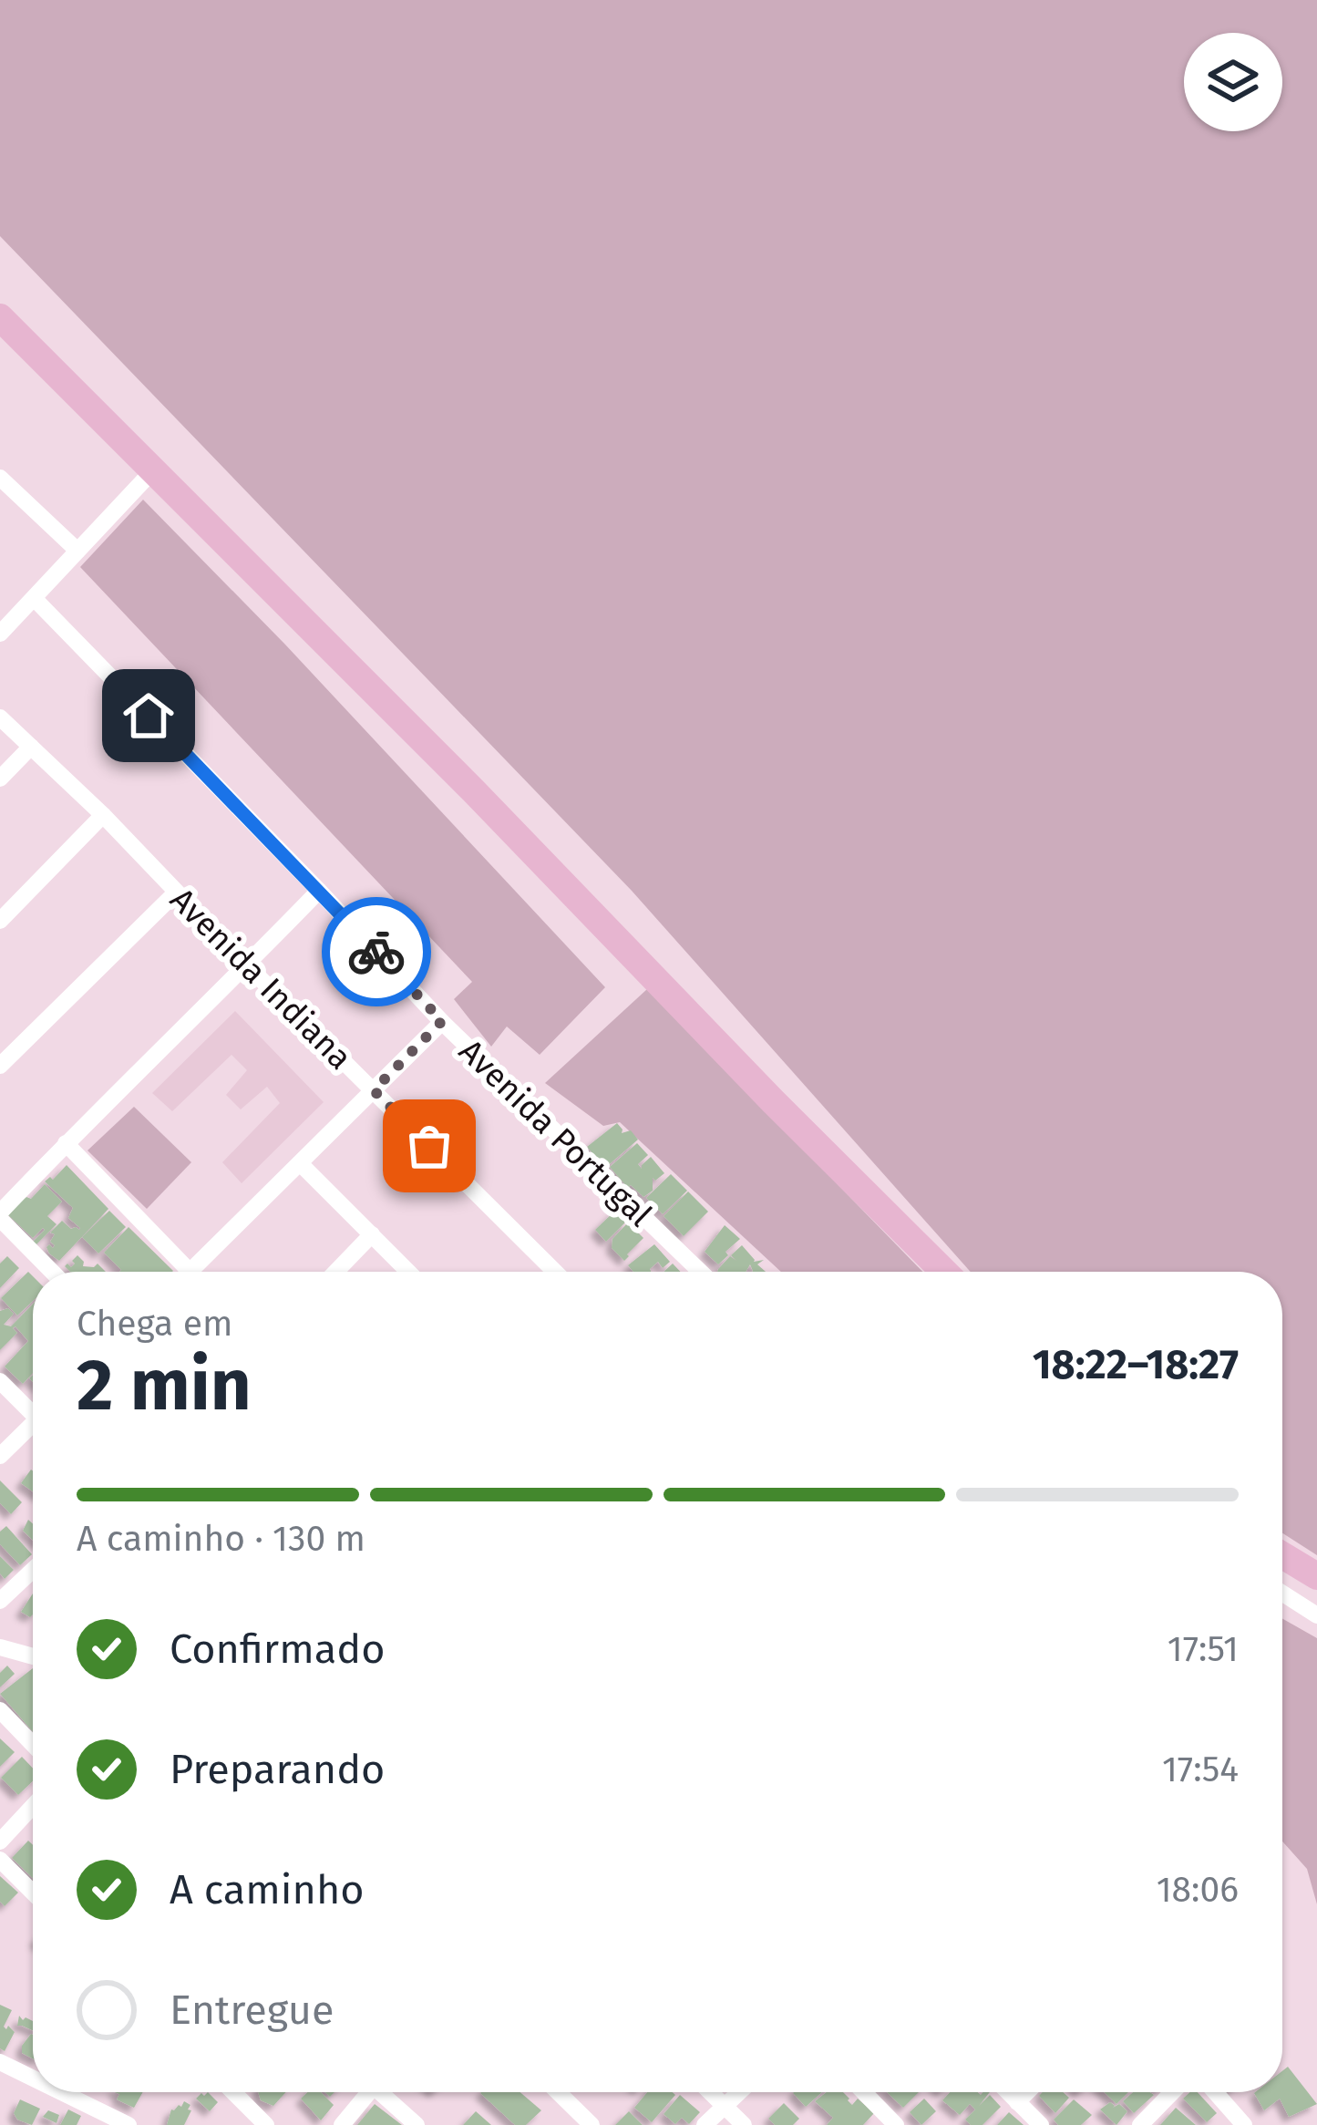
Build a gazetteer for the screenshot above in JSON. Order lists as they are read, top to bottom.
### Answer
{
  "streets": {
    "street": ["Avenida Indiana", "Avenida Portugal"]
  },
  "page": {
    "heading": ["2 min", "Chega em", "18:22–18:27"],
    "bar": "A caminho · 130 m",
    "list": [
      ["Confirmado", "17:51"],
      ["Preparando", "17:54"],
      ["A caminho", "18:06"],
      "Entregue"
    ]
  }
}
